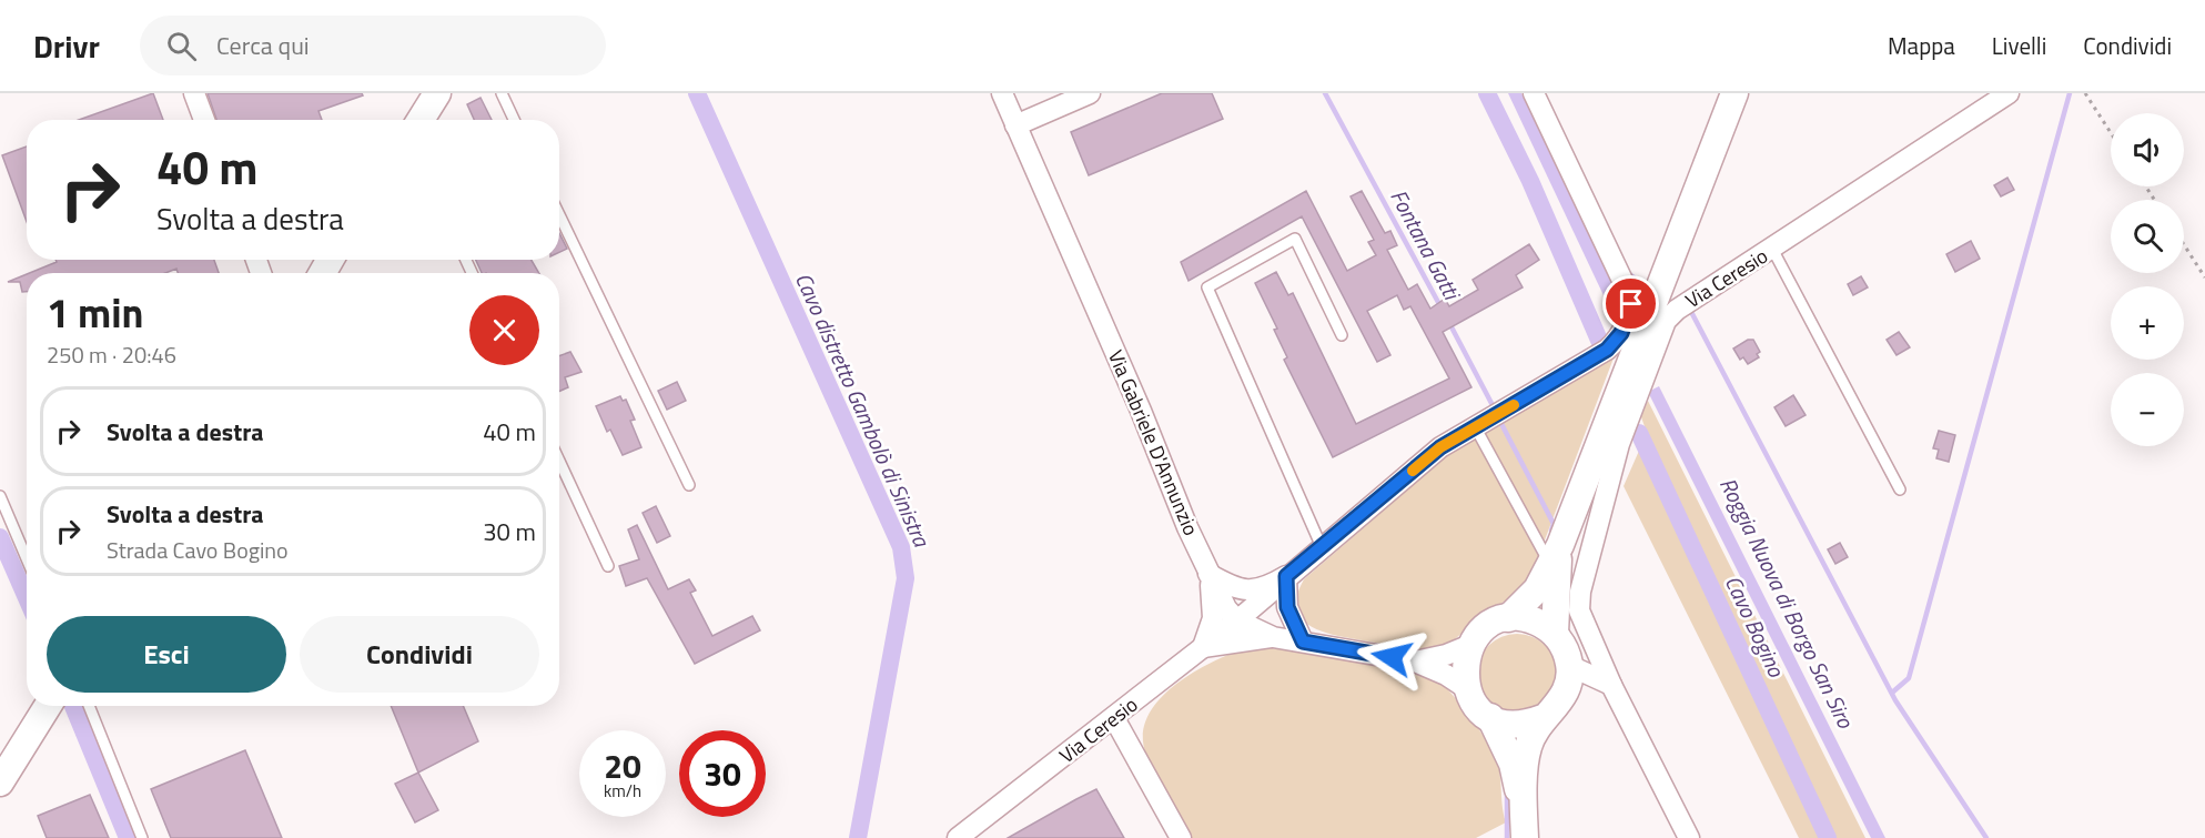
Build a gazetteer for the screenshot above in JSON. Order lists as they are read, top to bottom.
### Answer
{
  "streets": {
    "street": ["Via Ceresio", "Via Gabriele D'Annunzio"]
  },
  "crossings": [
    ["Via Ceresio", "Via Gabriele D'Annunzio"]
  ],
  "water": [
    "Fontana Gatti",
    "Cavo distretto Gambolò di Sinistra",
    "Roggia Nuova di Borgo San Siro",
    "Cavo Bogino"
  ],
  "page": {
    "header": "Drivr",
    "search": "Cerca qui",
    "nav": ["Mappa", "Livelli", "Condividi"],
    "map_buttons": ["+", "−"],
    "turn": ["40 m", "Svolta a destra"],
    "heading": ["1 min", "250 m · 20:46"],
    "list": [
      {
        "name": "Svolta a destra",
        "value": "40 m"
      },
      {
        "name": "Svolta a destra",
        "note": "Strada Cavo Bogino",
        "value": "30 m"
      }
    ],
    "buttons": ["Esci", "Condividi"],
    "speed": "20 km/h",
    "limit": "30"
  }
}
